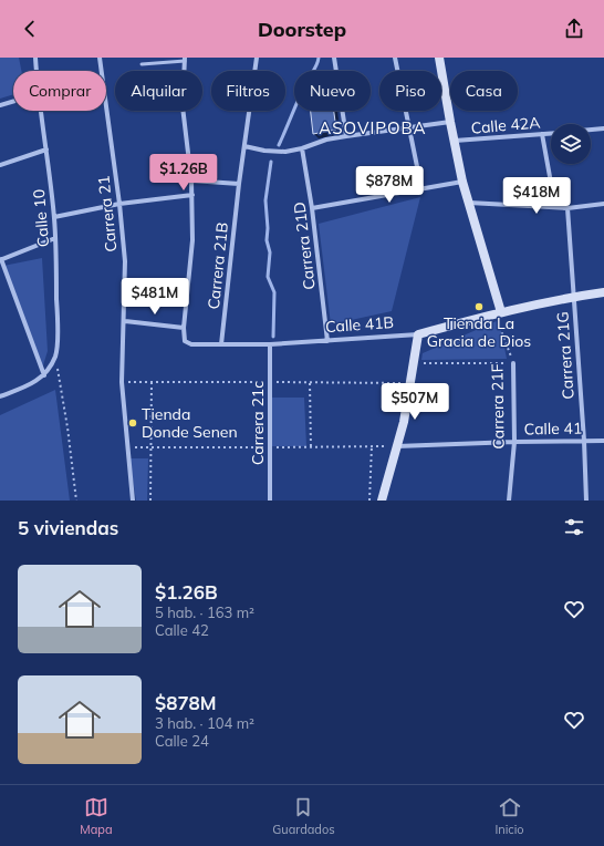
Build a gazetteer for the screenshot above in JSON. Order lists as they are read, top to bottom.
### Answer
{
  "streets": {
    "street": [
      "Calle 42A",
      "Carrera 21",
      "Calle 10",
      "Carrera 21D",
      "Carrera 21B",
      "Calle 41B",
      "Carrera 21G",
      "Carrera 21F",
      "Carrera 21c",
      "Calle 41"
    ]
  },
  "crossings": [
    ["Calle 42A", "Carrera 21D"],
    ["Calle 42A", "Carrera 21B"],
    ["Carrera 21D", "Calle 41B"],
    ["Carrera 21B", "Calle 41B"],
    ["Calle 41B", "Carrera 21G"],
    ["Calle 41B", "Carrera 21F"],
    ["Calle 41B", "Carrera 21c"],
    ["Carrera 21G", "Calle 41"],
    ["Carrera 21F", "Calle 41"]
  ],
  "districts": ["ASOVIPOBA"],
  "places": ["Tienda La Gracia de Dios", "Tienda Donde Senen"],
  "page": {
    "header": "Doorstep",
    "chip": [
      "Comprar",
      "Alquilar",
      "Filtros",
      "Nuevo",
      "Piso",
      "Casa"
    ],
    "price": [
      "$1.26B",
      "$878M",
      "$418M",
      "$481M",
      "$507M"
    ],
    "heading": "5 viviendas",
    "list": [
      {
        "name": "$1.26B",
        "note": "5 hab. · 163 m² · Calle 42"
      },
      {
        "name": "$878M",
        "note": "3 hab. · 104 m² · Calle 24"
      }
    ],
    "tabs": ["Mapa", "Guardados", "Inicio"]
  }
}
